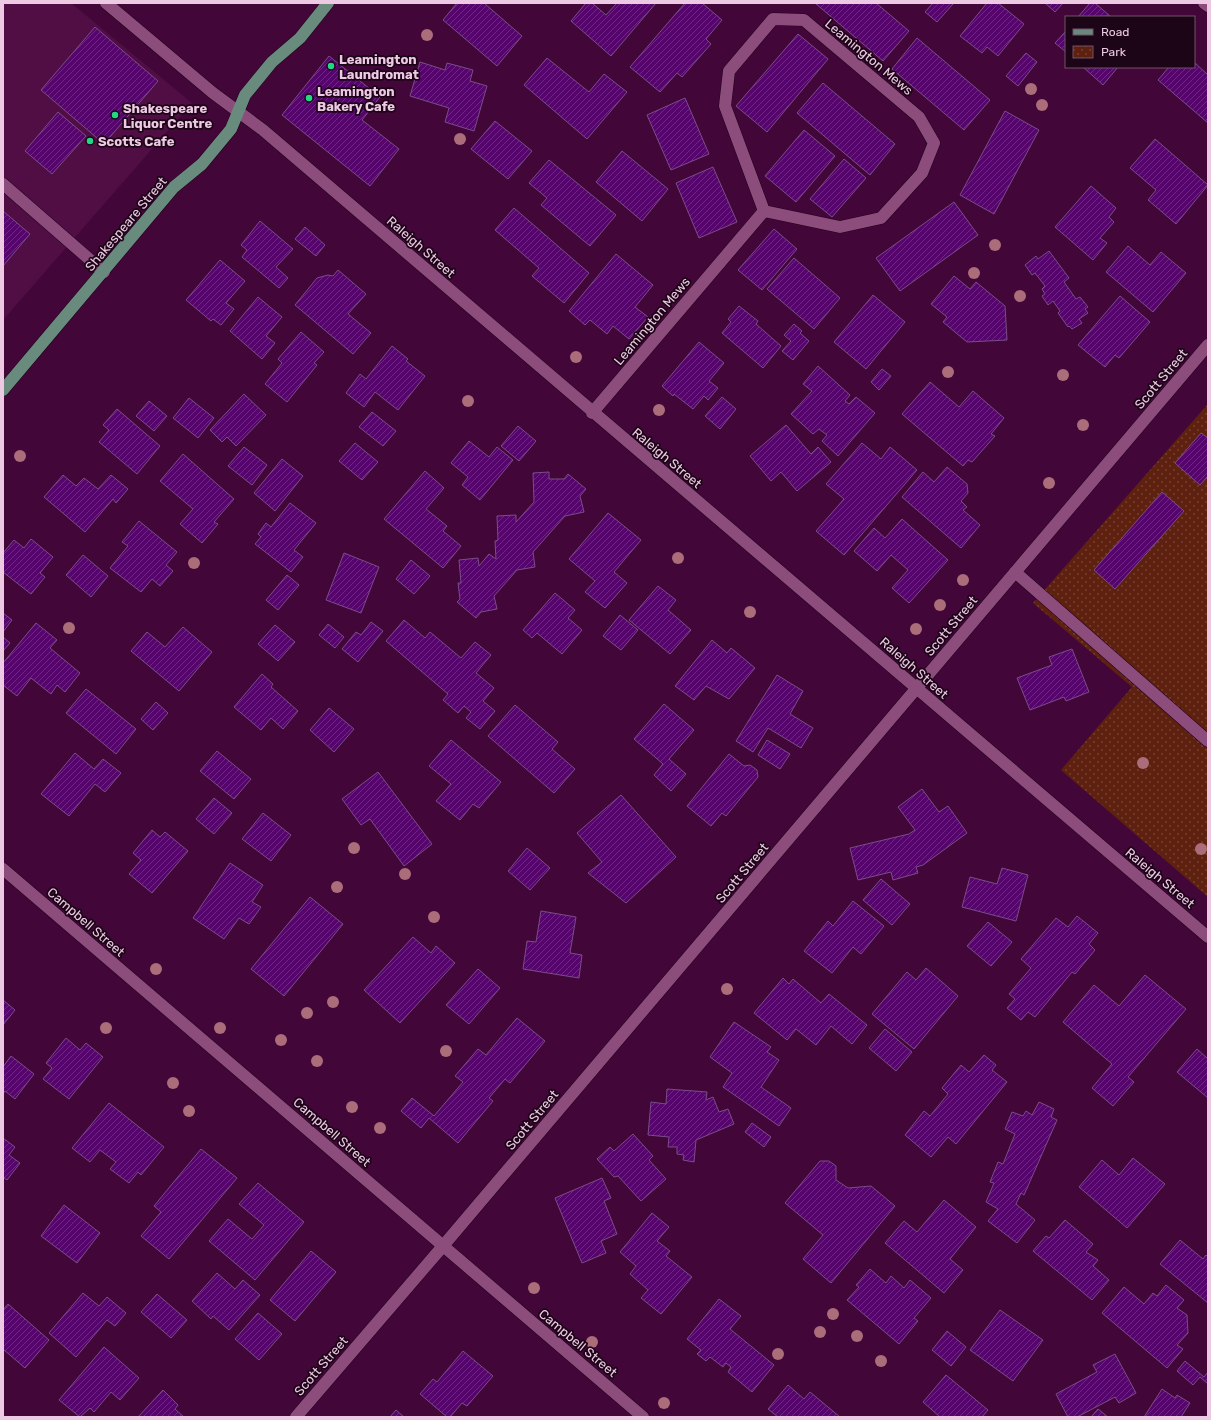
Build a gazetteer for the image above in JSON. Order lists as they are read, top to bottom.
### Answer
{
  "streets": {
    "main road": ["Shakespeare Street"],
    "street": [
      "Leamington Mews",
      "Raleigh Street",
      "Scott Street",
      "Campbell Street"
    ]
  },
  "crossings": [
    ["Leamington Mews", "Raleigh Street"],
    ["Shakespeare Street", "Raleigh Street"],
    ["Raleigh Street", "Scott Street"],
    ["Scott Street", "Campbell Street"]
  ],
  "places": [
    "Leamington Laundromat",
    "Leamington Bakery Cafe",
    "Shakespeare Liquor Centre",
    "Scotts Cafe"
  ],
  "legend": ["Road", "Park"]
}
